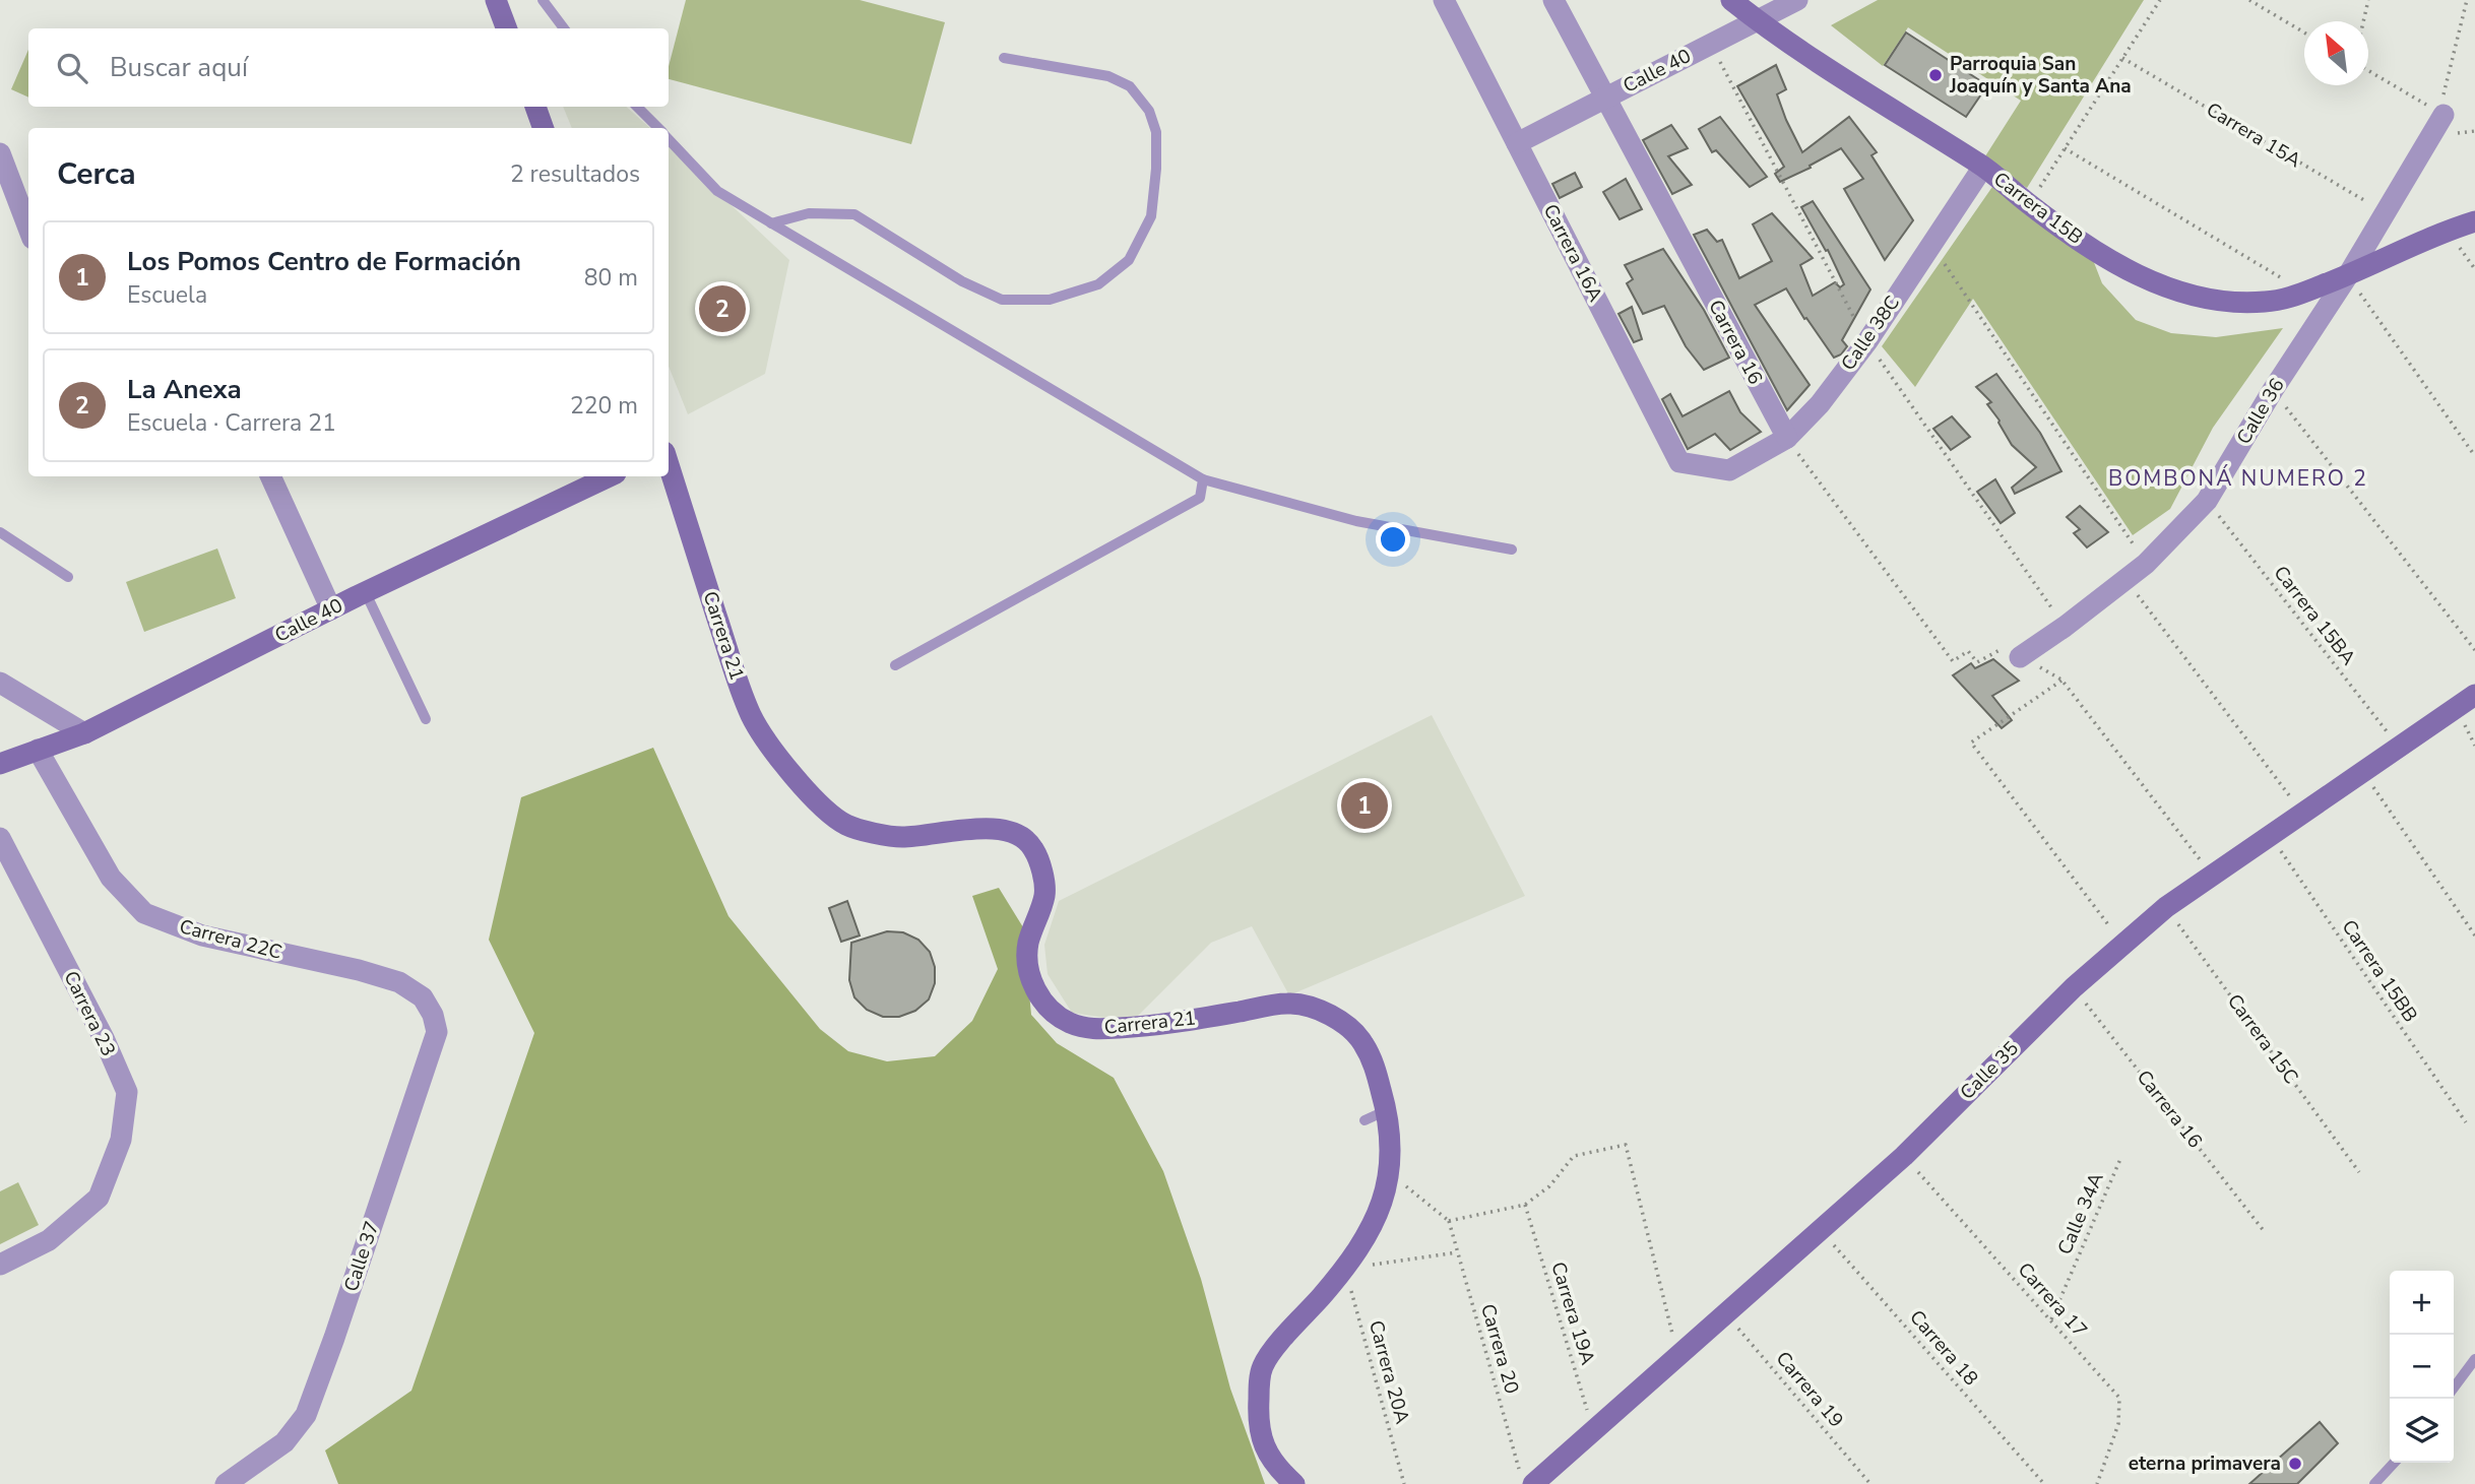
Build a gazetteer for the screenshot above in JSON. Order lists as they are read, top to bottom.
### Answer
{
  "streets": {
    "street": [
      "Calle 40",
      "Carrera 15B",
      "Carrera 16A",
      "Calle 38C",
      "Carrera 16",
      "Calle 36",
      "Carrera 21",
      "Carrera 22C",
      "Carrera 23",
      "Calle 35",
      "Calle 37"
    ],
    "path": [
      "Carrera 15A",
      "Carrera 15BA",
      "Carrera 15BB",
      "Carrera 15C",
      "Calle 34A",
      "Carrera 17",
      "Carrera 19A",
      "Carrera 18",
      "Carrera 20",
      "Carrera 20A",
      "Carrera 19"
    ]
  },
  "crossings": [
    ["Calle 40", "Carrera 15B"],
    ["Calle 40", "Carrera 16A"],
    ["Calle 40", "Carrera 16"],
    ["Calle 40", "Carrera 22C"],
    ["Carrera 15A", "Calle 36"],
    ["Carrera 15B", "Calle 38C"],
    ["Carrera 15B", "Calle 36"],
    ["Carrera 16A", "Calle 38C"],
    ["Calle 38C", "Carrera 16"],
    ["Carrera 16", "Calle 35"],
    ["Calle 36", "Carrera 15BA"],
    ["Carrera 15BA", "Calle 35"],
    ["Carrera 21", "Carrera 20A"],
    ["Carrera 22C", "Calle 37"],
    ["Carrera 15BB", "Calle 35"],
    ["Carrera 15C", "Calle 35"],
    ["Calle 35", "Carrera 17"],
    ["Calle 35", "Carrera 19A"],
    ["Calle 35", "Carrera 18"],
    ["Calle 35", "Carrera 20"],
    ["Calle 35", "Carrera 19"],
    ["Calle 34A", "Carrera 17"]
  ],
  "districts": ["BOMBONÁ NUMERO 2"],
  "places": ["Parroquia San Joaquín y Santa Ana", "eterna primavera"],
  "north": "top left",
  "page": {
    "search": "Buscar aquí",
    "heading": ["Cerca", "2 resultados"],
    "list": [
      {
        "mark": "1",
        "name": "Los Pomos Centro de Formación",
        "note": "Escuela",
        "value": "80 m"
      },
      {
        "mark": "2",
        "name": "La Anexa",
        "note": "Escuela · Carrera 21",
        "value": "220 m"
      }
    ],
    "pins": ["2", "1"],
    "map_buttons": ["+", "−"]
  }
}
